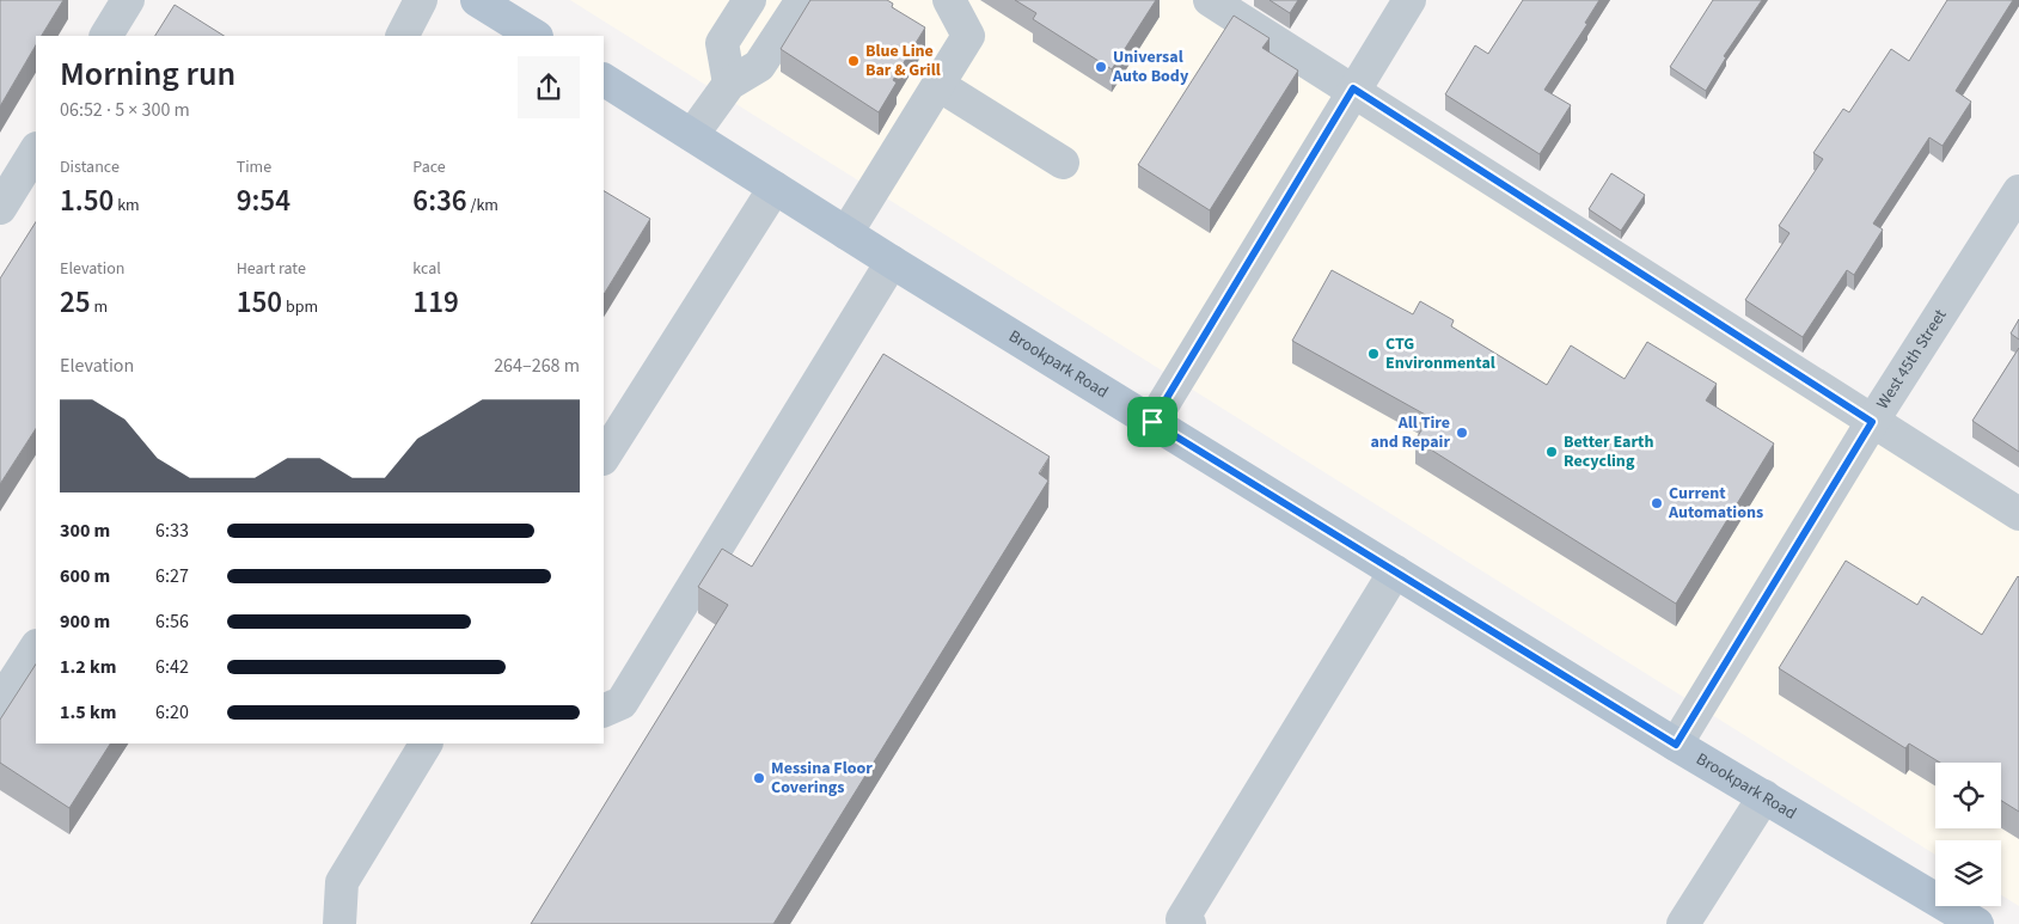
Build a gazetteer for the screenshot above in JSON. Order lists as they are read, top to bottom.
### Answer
{
  "streets": {
    "main road": ["Brookpark Road"],
    "street": ["West 45th Street"]
  },
  "crossings": [
    ["West 45th Street", "Brookpark Road"]
  ],
  "places": [
    "Blue Line Bar & Grill",
    "Universal Auto Body",
    "CTG Environmental",
    "All Tire and Repair",
    "Better Earth Recycling",
    "Current Automations",
    "Messina Floor Coverings"
  ],
  "page": {
    "heading": ["Morning run", "06:52 · 5 × 300 m"],
    "stats": [
      ["Distance", "1.50 km"],
      ["Time", "9:54"],
      ["Pace", "6:36 /km"],
      ["Elevation", "25 m"],
      ["Heart rate", "150 bpm"],
      ["kcal", "119"]
    ],
    "chart": ["Elevation", "264–268 m"],
    "list": [
      {
        "name": "300 m",
        "note": "6:33"
      },
      {
        "name": "600 m",
        "note": "6:27"
      },
      {
        "name": "900 m",
        "note": "6:56"
      },
      {
        "name": "1.2 km",
        "note": "6:42"
      },
      {
        "name": "1.5 km",
        "note": "6:20"
      }
    ]
  }
}
